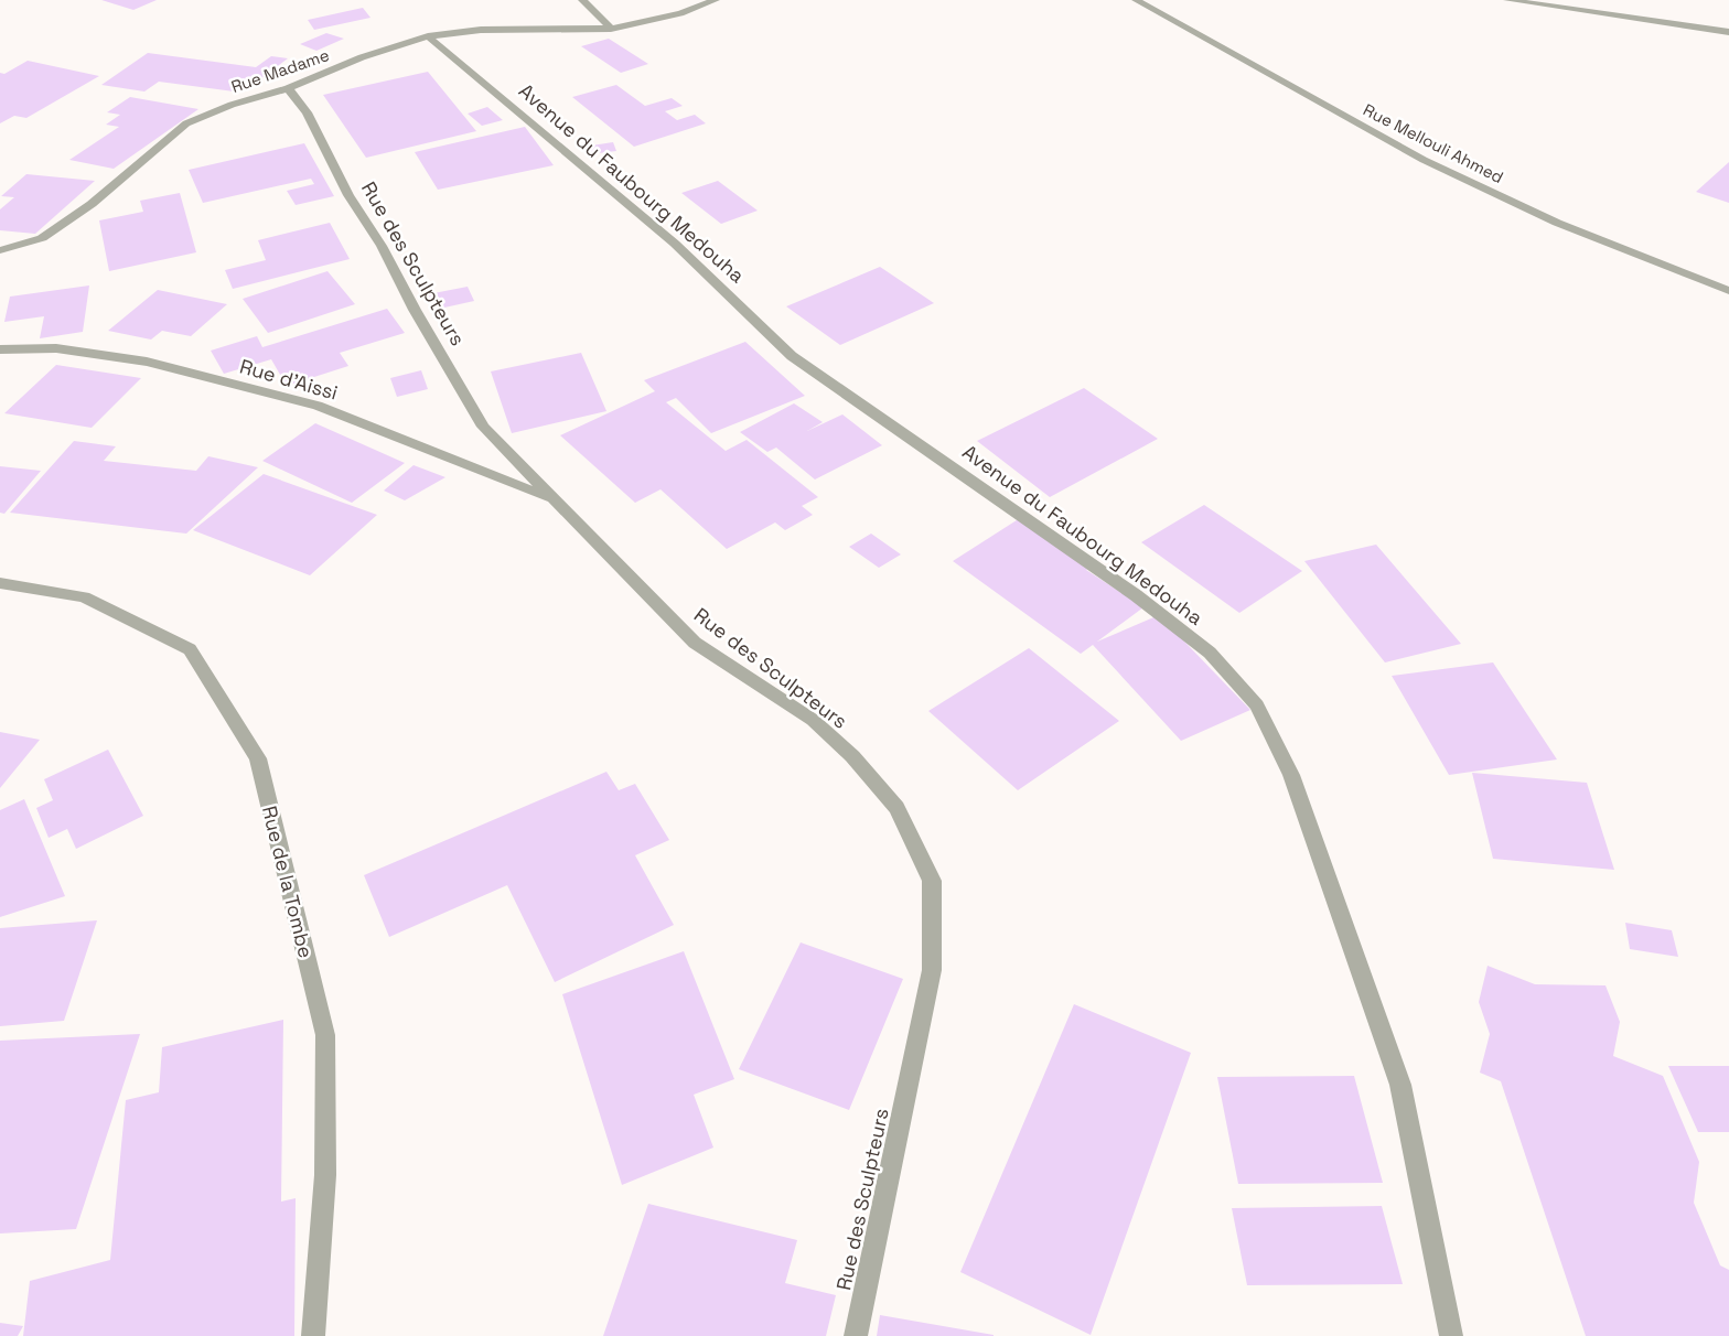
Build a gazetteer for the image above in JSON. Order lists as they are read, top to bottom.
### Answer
{
  "streets": {
    "street": [
      "Rue Madame",
      "Rue Mellouli Ahmed",
      "Avenue du Faubourg Medouha",
      "Rue des Sculpteurs",
      "Rue d'Aissi",
      "Rue de la Tombe"
    ]
  },
  "crossings": [
    ["Rue Madame", "Avenue du Faubourg Medouha"],
    ["Rue Madame", "Rue des Sculpteurs"],
    ["Rue des Sculpteurs", "Rue d'Aissi"]
  ]
}
